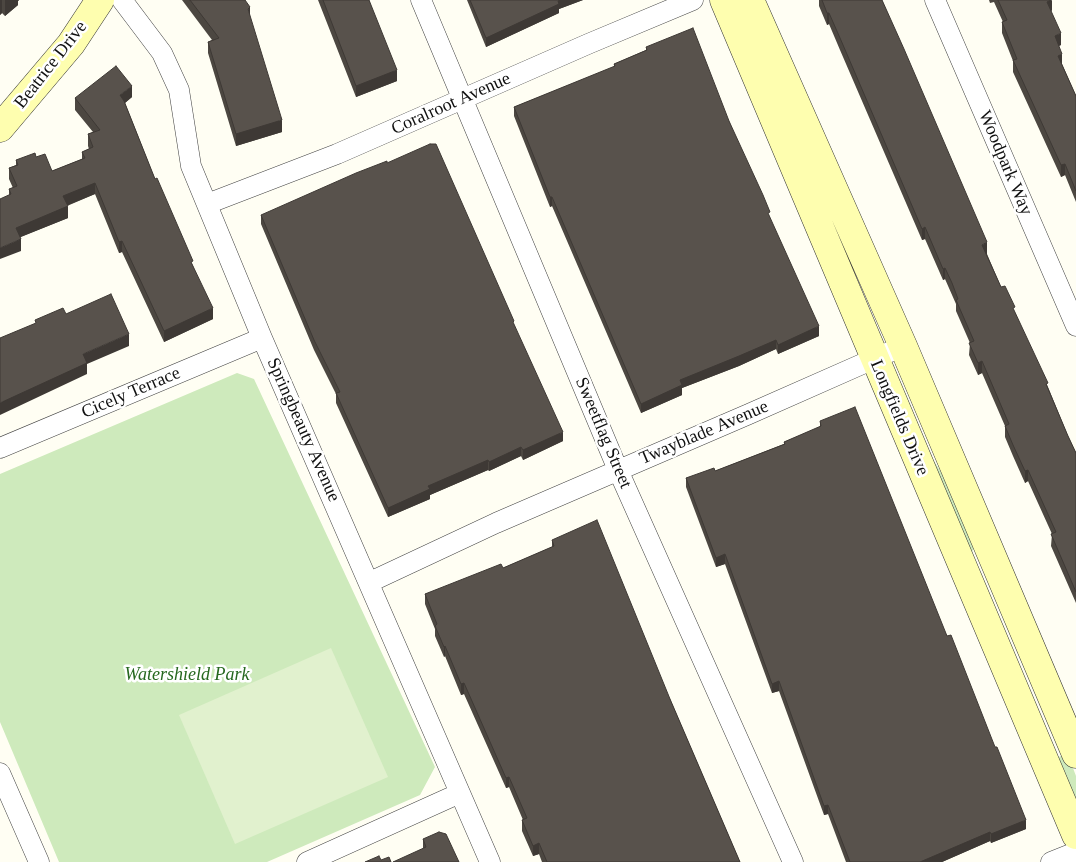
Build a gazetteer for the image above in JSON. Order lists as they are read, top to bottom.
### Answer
{
  "streets": {
    "street": [
      "Beatrice Drive",
      "Coralroot Avenue",
      "Woodpark Way",
      "Cicely Terrace",
      "Longfields Drive",
      "Springbeauty Avenue",
      "Sweetflag Street",
      "Twayblade Avenue"
    ]
  },
  "crossings": [
    ["Coralroot Avenue", "Springbeauty Avenue"],
    ["Coralroot Avenue", "Sweetflag Street"],
    ["Cicely Terrace", "Springbeauty Avenue"],
    ["Longfields Drive", "Twayblade Avenue"],
    ["Springbeauty Avenue", "Twayblade Avenue"],
    ["Sweetflag Street", "Twayblade Avenue"]
  ],
  "parks": ["Watershield Park"]
}
